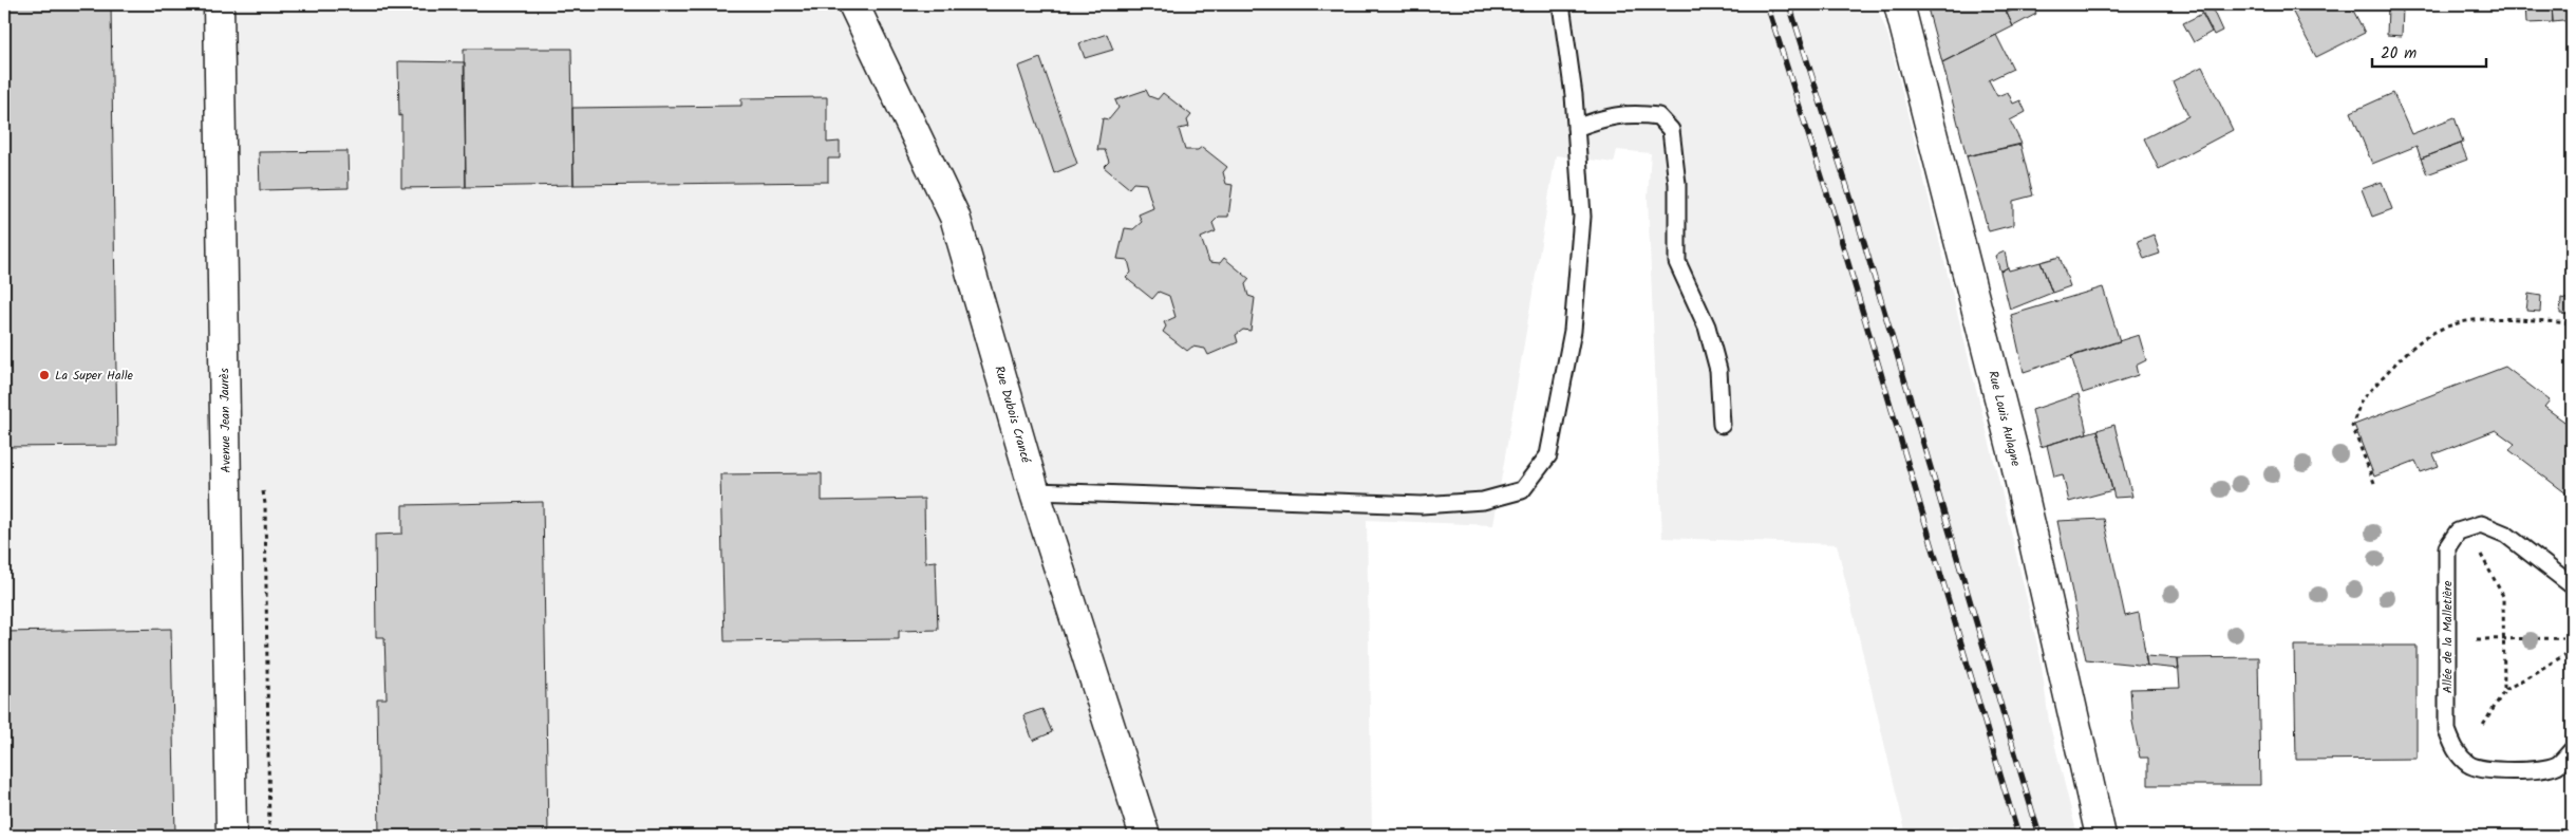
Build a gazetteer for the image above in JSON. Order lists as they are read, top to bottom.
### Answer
{
  "streets": {
    "street": ["Rue Dubois Crancé", "Rue Louis Aulagne", "Avenue Jean Jaurès"],
    "lane": ["Allée de la Malletière"]
  },
  "places": ["La Super Halle"],
  "scale_bar": "20 m"
}
